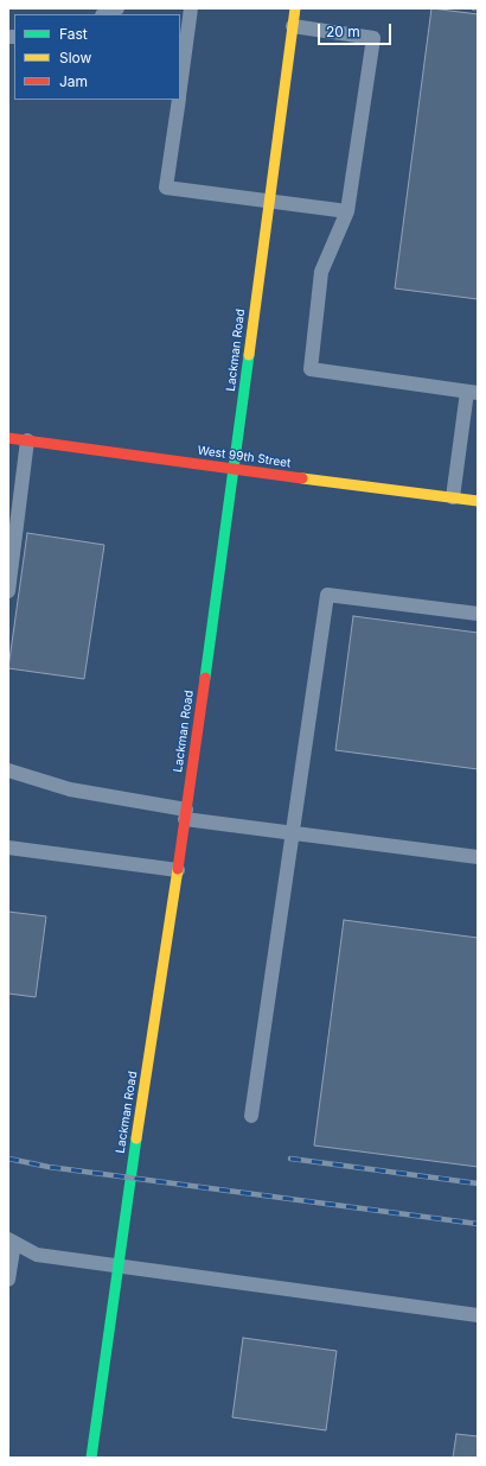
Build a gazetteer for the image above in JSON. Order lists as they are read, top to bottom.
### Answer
{
  "streets": {
    "main road": ["Lackman Road", "West 99th Street"]
  },
  "crossings": [
    ["Lackman Road", "West 99th Street"]
  ],
  "legend": ["Fast", "Slow", "Jam"],
  "scale_bar": "20 m"
}
